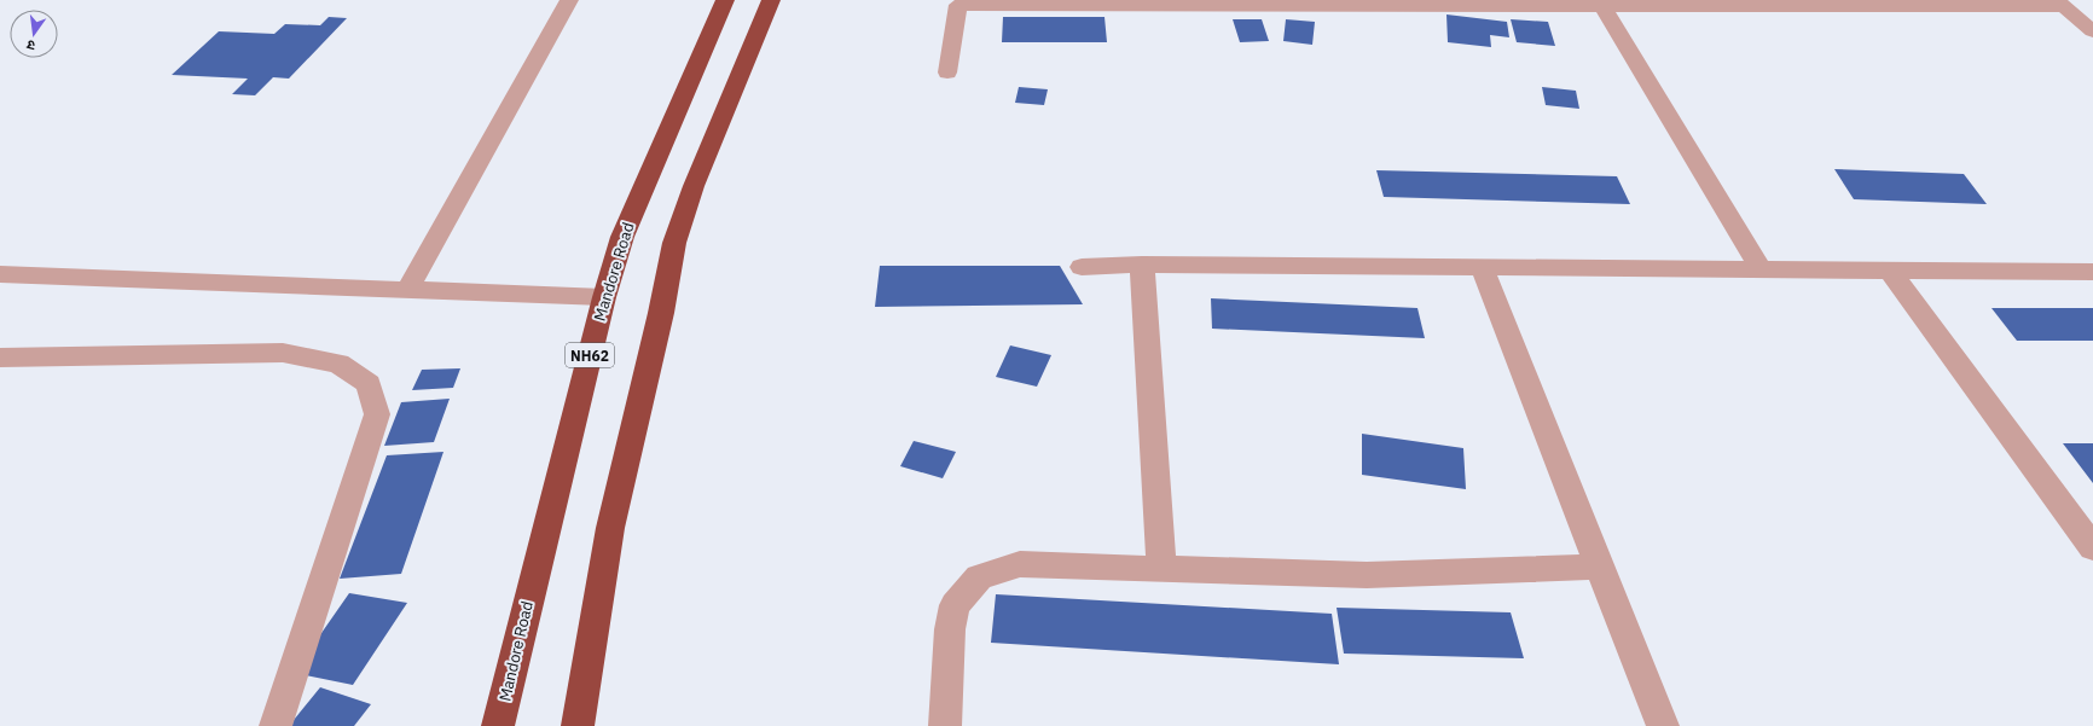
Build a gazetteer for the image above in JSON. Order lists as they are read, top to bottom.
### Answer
{
  "streets": {
    "highway": ["Mandore Road", "NH62"]
  },
  "north": "bottom"
}
